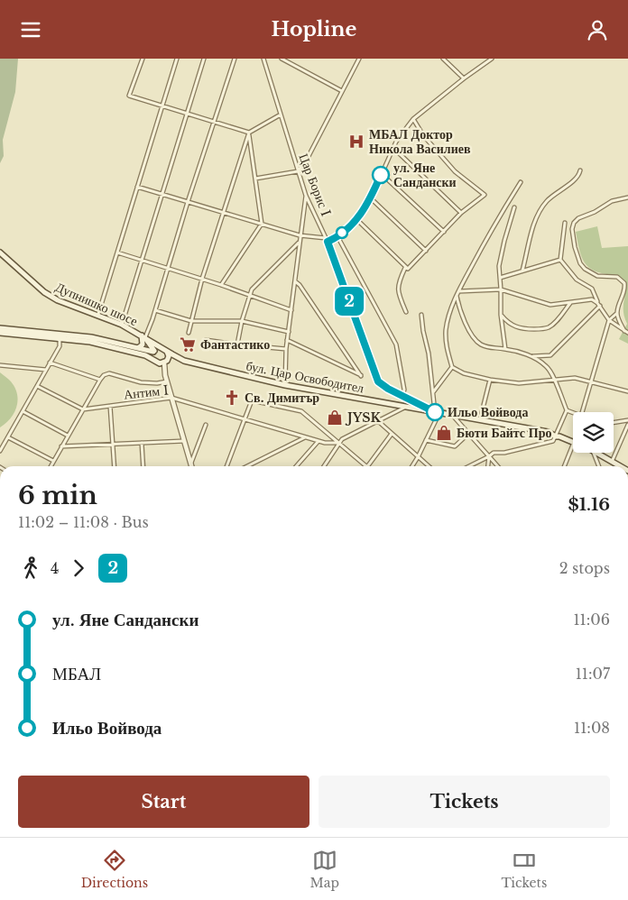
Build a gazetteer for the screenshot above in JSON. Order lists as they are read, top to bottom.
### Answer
{
  "streets": {
    "main road": ["Дупнишко шосе", "бул. Цар Освободител"],
    "street": ["Цар Борис I", "Антим I"]
  },
  "crossings": [
    ["Цар Борис I", "бул. Цар Освободител"],
    ["Дупнишко шосе", "бул. Цар Освободител"]
  ],
  "places": {
    "hospital": ["МБАЛ Доктор Никола Василиев"],
    "other": ["ул. Яне Сандански", "Ильо Войвода"],
    "supermarket": ["Фантастико"],
    "church": ["Св. Димитър"],
    "shop": ["JYSK", "Бюти Байтс Про"]
  },
  "lines": ["bus line 2"],
  "page": {
    "header": "Hopline",
    "on_map": "2",
    "heading": ["6 min", "11:02 – 11:08 · Bus", "$1.16"],
    "legs": ["4", "2", "2 stops"],
    "list": [
      {
        "name": "ул. Яне Сандански",
        "value": "11:06"
      },
      {
        "name": "МБАЛ",
        "value": "11:07"
      },
      {
        "name": "Ильо Войвода",
        "value": "11:08"
      }
    ],
    "buttons": ["Start", "Tickets"],
    "tabs": ["Directions", "Map", "Tickets"]
  }
}
